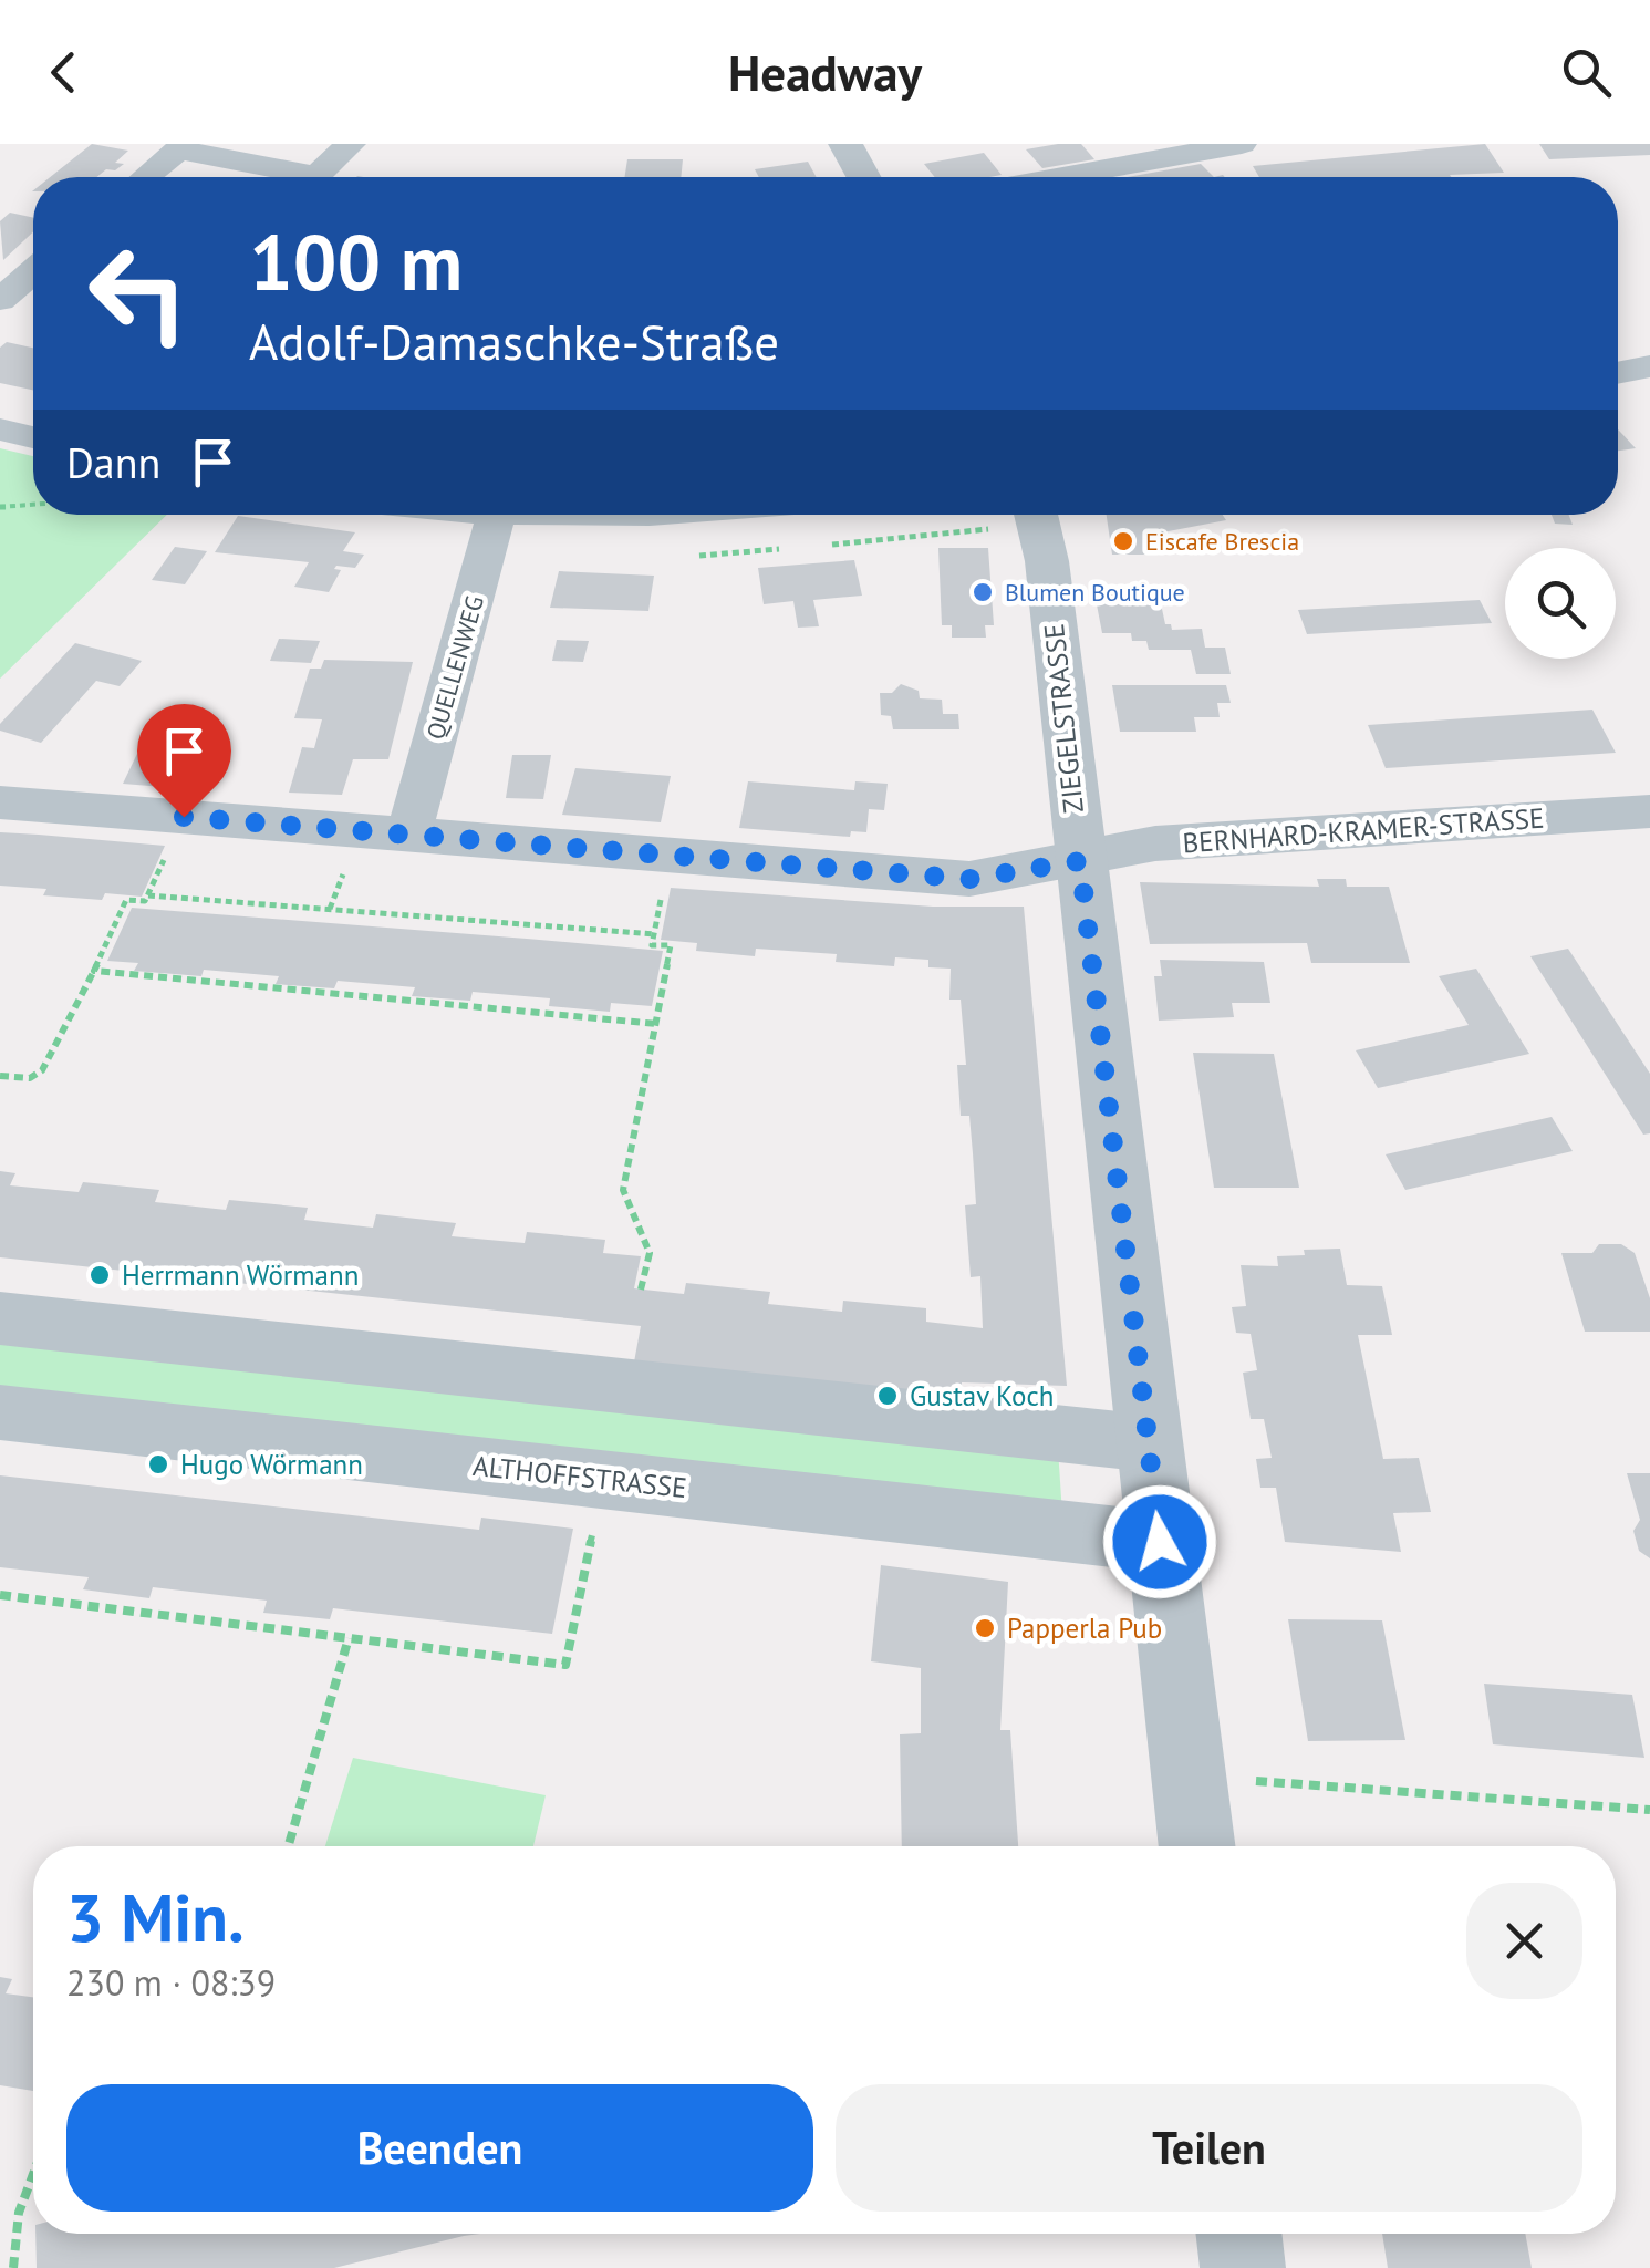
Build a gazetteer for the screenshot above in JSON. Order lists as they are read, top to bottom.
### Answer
{
  "streets": {
    "street": [
      "QUELLENWEG",
      "ZIEGELSTRASSE",
      "BERNHARD-KRAMER-STRASSE",
      "ALTHOFFSTRASSE"
    ]
  },
  "crossings": [
    ["QUELLENWEG", "BERNHARD-KRAMER-STRASSE"],
    ["ZIEGELSTRASSE", "BERNHARD-KRAMER-STRASSE"],
    ["ZIEGELSTRASSE", "ALTHOFFSTRASSE"]
  ],
  "places": [
    "Eiscafe Brescia",
    "Blumen Boutique",
    "Herrmann Wörmann",
    "Gustav Koch",
    "Hugo Wörmann",
    "Papperla Pub"
  ],
  "page": {
    "header": "Headway",
    "turn": ["100 m", "Adolf-Damaschke-Straße"],
    "then": "Dann",
    "heading": ["3 Min.", "230 m · 08:39"],
    "buttons": ["Beenden", "Teilen"]
  }
}
